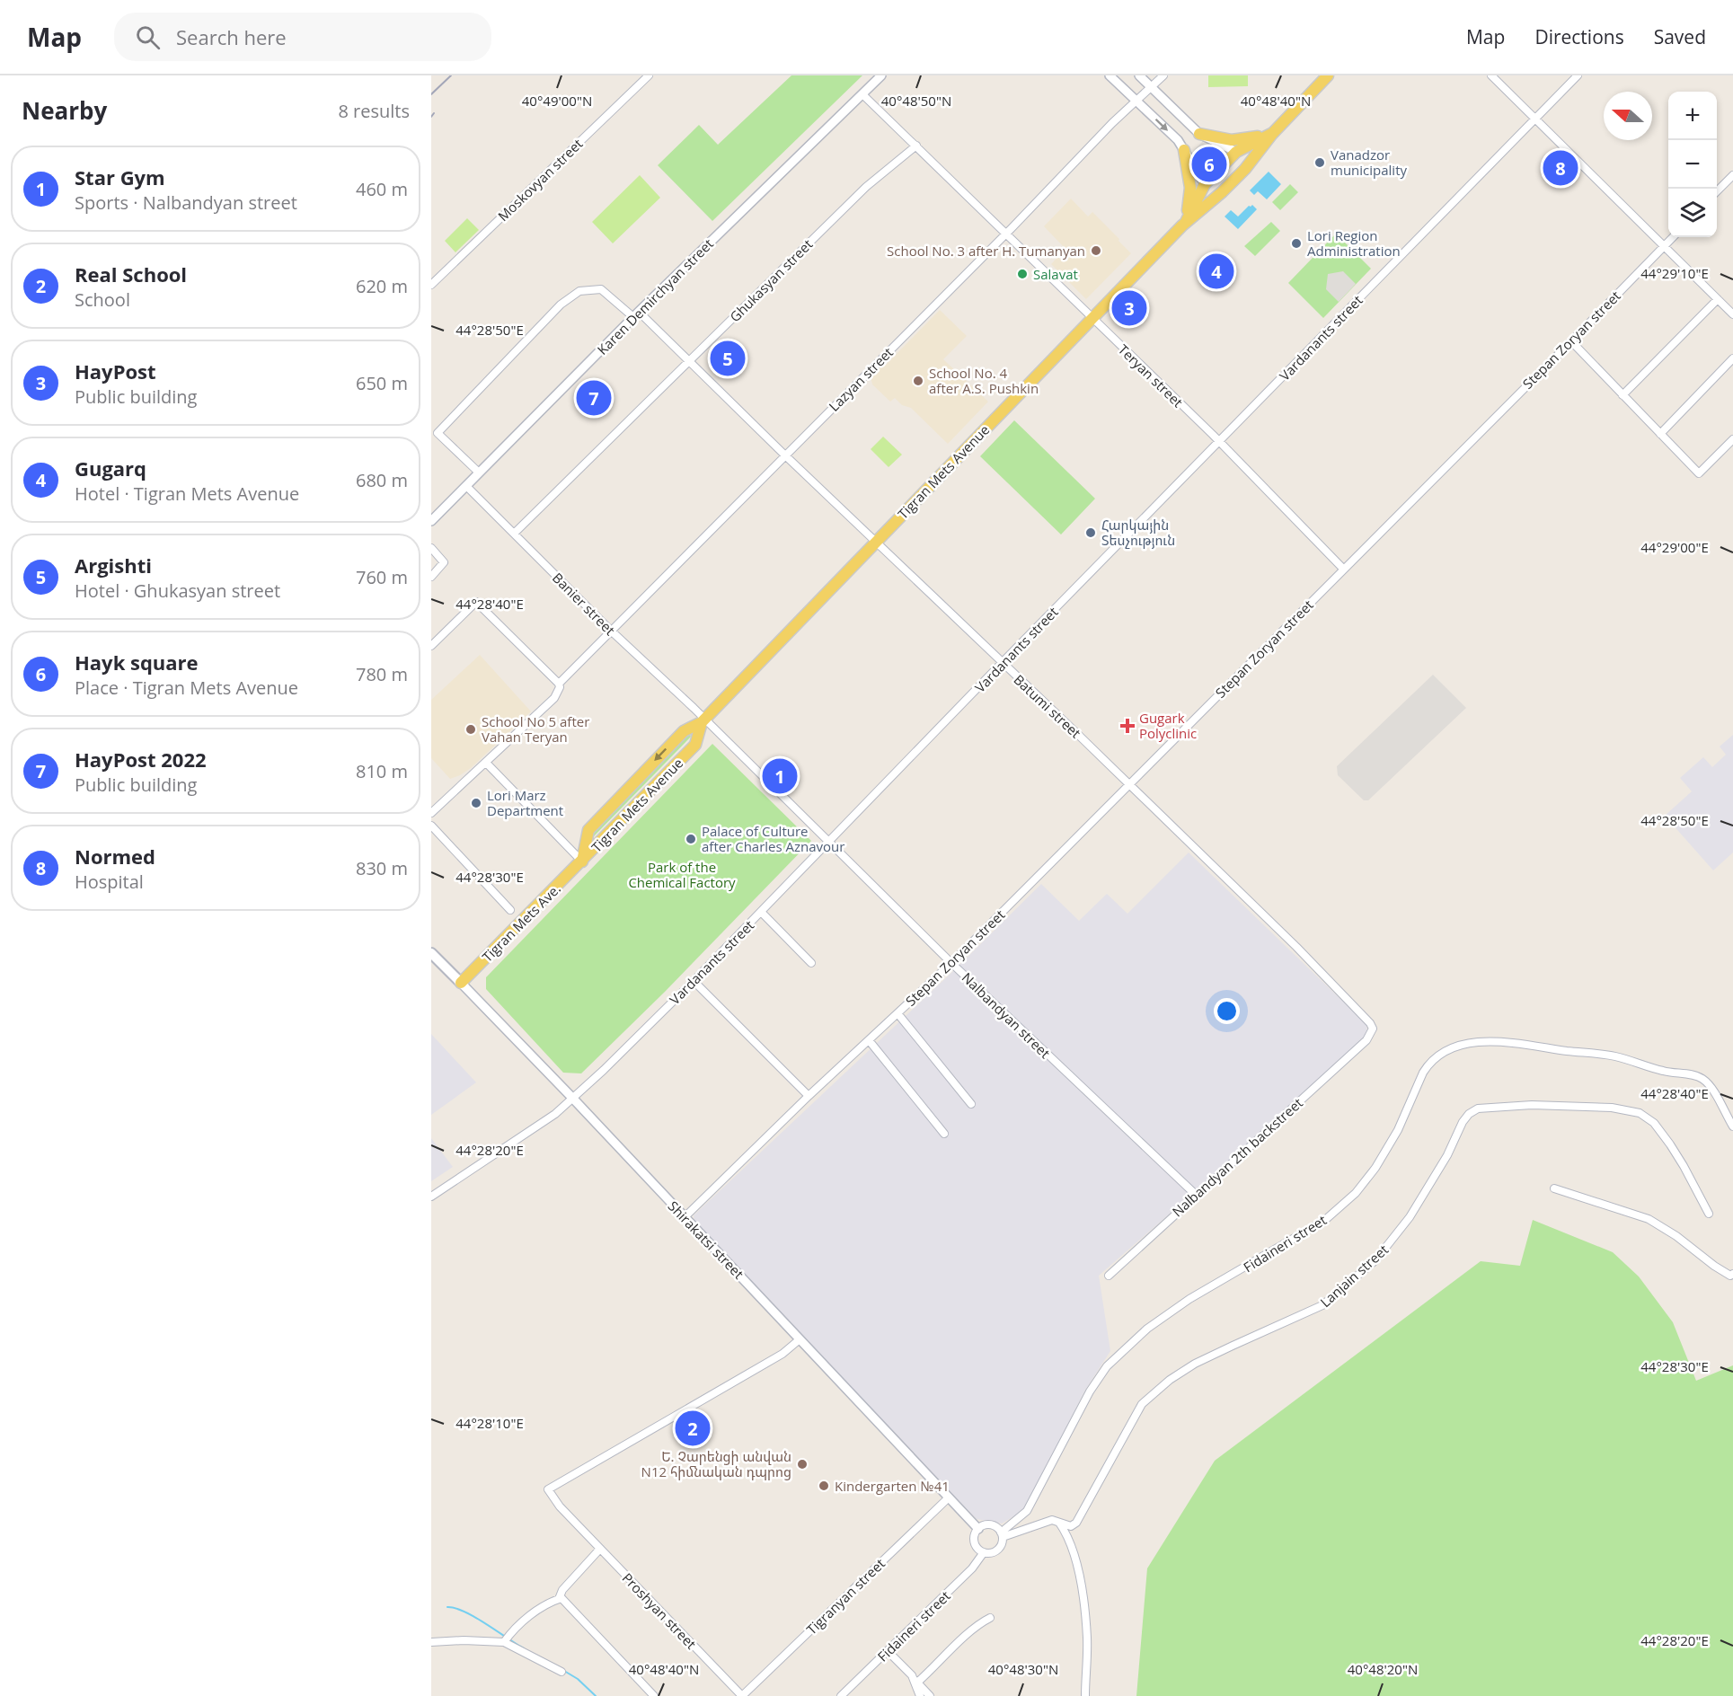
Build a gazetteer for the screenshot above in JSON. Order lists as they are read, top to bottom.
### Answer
{
  "streets": {
    "main road": ["Tigran Mets Avenue", "Tigran Mets Ave.", "Shirakatsi street"],
    "street": [
      "Moskovyan street",
      "Ghukasyan street",
      "Karen Demirchyan street",
      "Vardanants street",
      "Stepan Zoryan street",
      "Teryan street",
      "Lazyan street",
      "Banier street",
      "Batumi street",
      "Nalbandyan street",
      "Nalbandyan 2th backstreet",
      "Fidaineri street",
      "Lanjain street",
      "Tigranyan street",
      "Proshyan street"
    ]
  },
  "crossings": [
    ["Ghukasyan street", "Teryan street"],
    ["Ghukasyan street", "Banier street"],
    ["Ghukasyan street", "Batumi street"],
    ["Karen Demirchyan street", "Teryan street"],
    ["Karen Demirchyan street", "Banier street"],
    ["Karen Demirchyan street", "Batumi street"],
    ["Vardanants street", "Teryan street"],
    ["Vardanants street", "Batumi street"],
    ["Vardanants street", "Nalbandyan street"],
    ["Vardanants street", "Shirakatsi street"],
    ["Stepan Zoryan street", "Teryan street"],
    ["Stepan Zoryan street", "Batumi street"],
    ["Stepan Zoryan street", "Nalbandyan street"],
    ["Stepan Zoryan street", "Shirakatsi street"],
    ["Teryan street", "Lazyan street"],
    ["Teryan street", "Tigran Mets Avenue"],
    ["Lazyan street", "Banier street"],
    ["Lazyan street", "Batumi street"],
    ["Tigran Mets Avenue", "Banier street"],
    ["Tigran Mets Avenue", "Batumi street"],
    ["Tigran Mets Avenue", "Tigran Mets Ave."],
    ["Tigran Mets Avenue", "Nalbandyan street"],
    ["Banier street", "Nalbandyan street"],
    ["Batumi street", "Nalbandyan 2th backstreet"],
    ["Tigran Mets Ave.", "Shirakatsi street"],
    ["Nalbandyan street", "Nalbandyan 2th backstreet"],
    ["Shirakatsi street", "Fidaineri street"],
    ["Shirakatsi street", "Lanjain street"],
    ["Shirakatsi street", "Tigranyan street"],
    ["Shirakatsi street", "Proshyan street"],
    ["Fidaineri street", "Lanjain street"],
    ["Tigranyan street", "Proshyan street"]
  ],
  "parks": ["Park of the Chemical Factory"],
  "places": {
    "other": [
      "Vanadzor municipality",
      "Lori Region Administration",
      "School No. 3 after H. Tumanyan",
      "Salavat",
      "School No. 4 after A.S. Pushkin",
      "Հարկային Տեսչություն",
      "School No 5 after Vahan Teryan",
      "Lori Marz Department",
      "Palace of Culture after Charles Aznavour",
      "Ե. Չարենցի անվան N12 հիմնական դպրոց",
      "Kindergarten №41"
    ],
    "health": ["Gugark Polyclinic"]
  },
  "north": "left",
  "page": {
    "header": "Map",
    "search": "Search here",
    "nav": ["Map", "Directions", "Saved"],
    "heading": ["Nearby", "8 results"],
    "map_buttons": ["+", "−"],
    "pins": [
      "6",
      "8",
      "4",
      "3",
      "5",
      "7",
      "1",
      "2"
    ],
    "list": [
      {
        "mark": "1",
        "name": "Star Gym",
        "note": "Sports · Nalbandyan street",
        "value": "460 m"
      },
      {
        "mark": "2",
        "name": "Real School",
        "note": "School",
        "value": "620 m"
      },
      {
        "mark": "3",
        "name": "HayPost",
        "note": "Public building",
        "value": "650 m"
      },
      {
        "mark": "4",
        "name": "Gugarq",
        "note": "Hotel · Tigran Mets Avenue",
        "value": "680 m"
      },
      {
        "mark": "5",
        "name": "Argishti",
        "note": "Hotel · Ghukasyan street",
        "value": "760 m"
      },
      {
        "mark": "6",
        "name": "Hayk square",
        "note": "Place · Tigran Mets Avenue",
        "value": "780 m"
      },
      {
        "mark": "7",
        "name": "HayPost 2022",
        "note": "Public building",
        "value": "810 m"
      },
      {
        "mark": "8",
        "name": "Normed",
        "note": "Hospital",
        "value": "830 m"
      }
    ]
  },
  "coordinates": [
    "40°49'00\"N",
    "40°48'50\"N",
    "40°48'40\"N",
    "44°29'10\"E",
    "44°28'50\"E",
    "44°29'00\"E",
    "44°28'40\"E",
    "44°28'30\"E",
    "44°28'20\"E",
    "44°28'10\"E",
    "40°48'30\"N",
    "40°48'20\"N"
  ]
}
